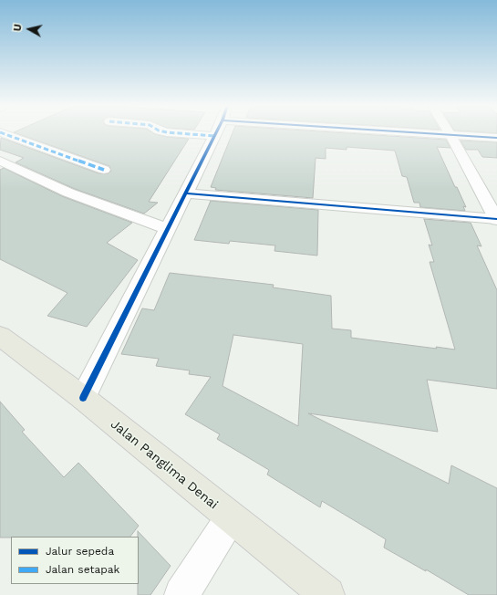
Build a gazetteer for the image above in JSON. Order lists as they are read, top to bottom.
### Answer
{
  "streets": {
    "main road": ["Jalan Panglima Denai"]
  },
  "legend": ["Jalur sepeda", "Jalan setapak"],
  "north": "left"
}
